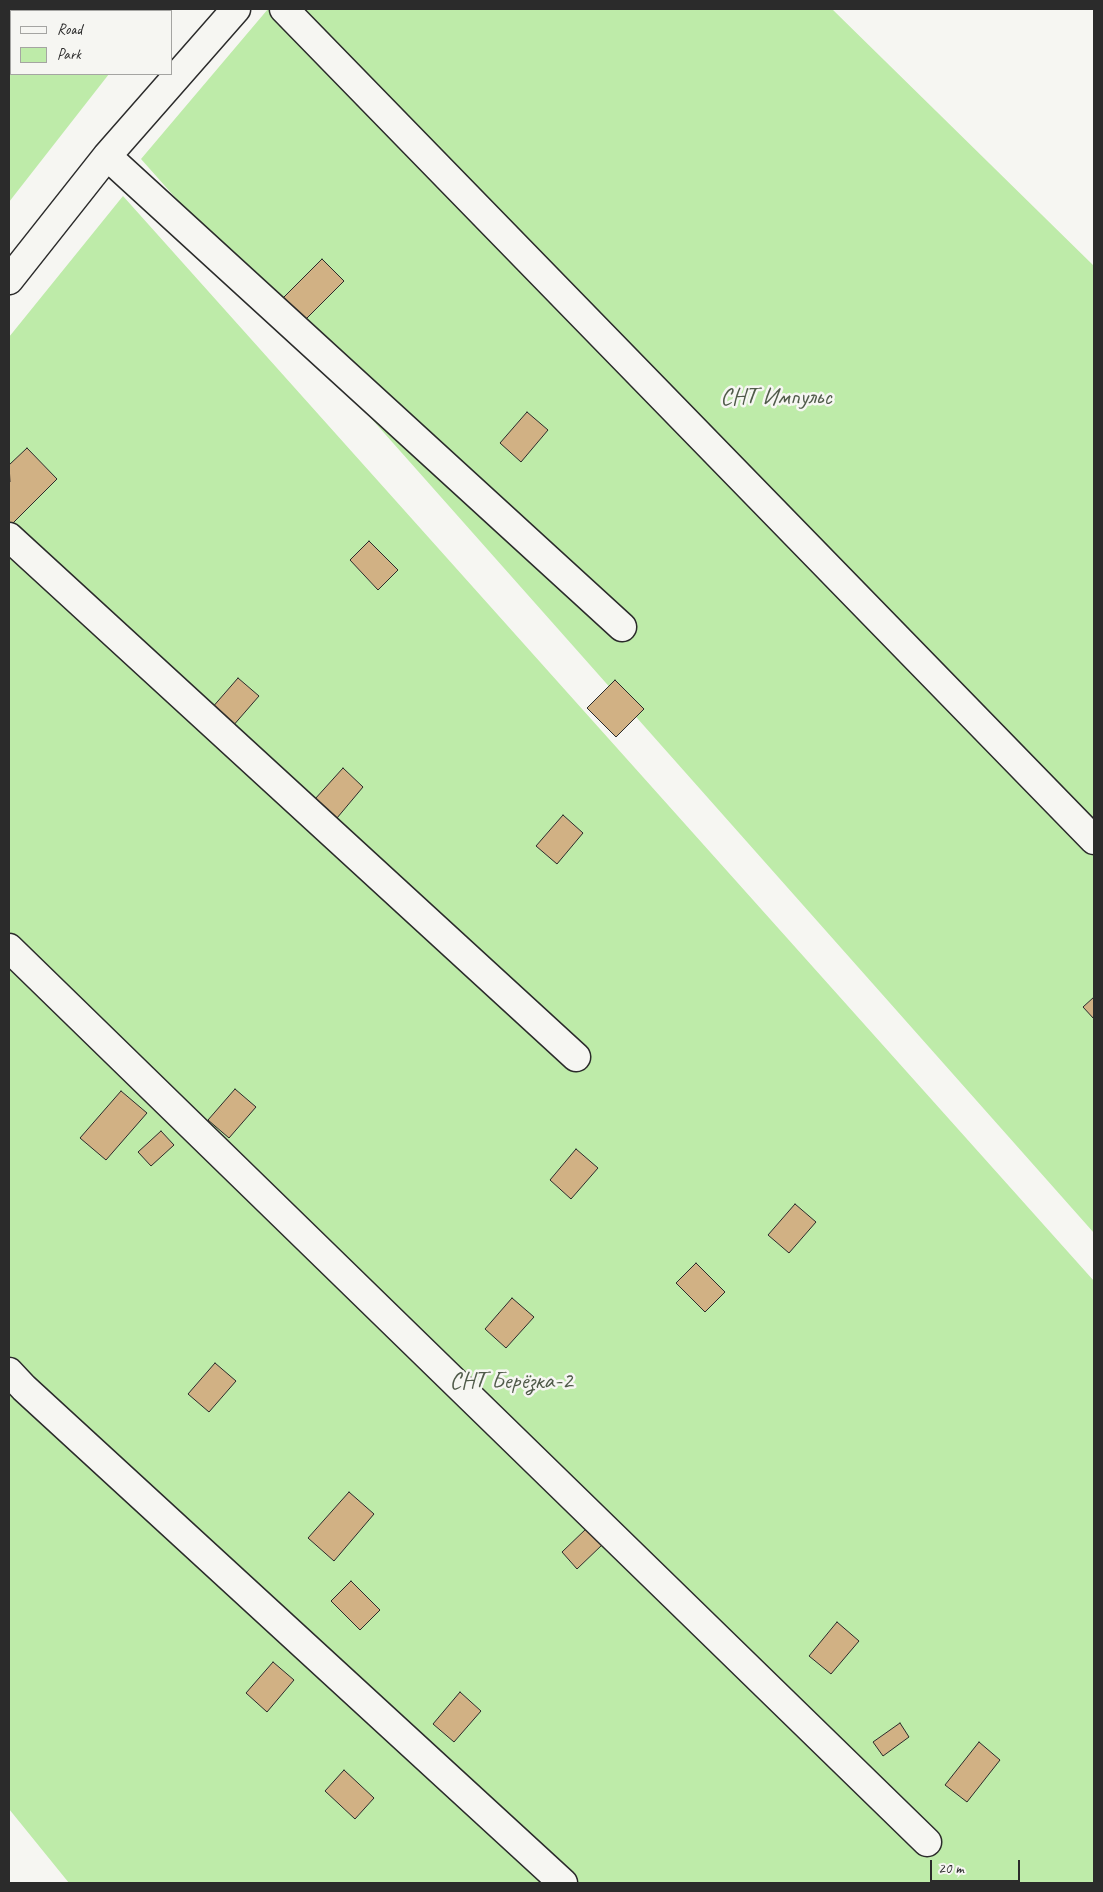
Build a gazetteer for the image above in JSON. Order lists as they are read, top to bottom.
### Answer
{
  "parks": ["СНТ Импульс", "СНТ Берёзка-2"],
  "legend": ["Road", "Park"],
  "scale_bar": "20 m"
}
